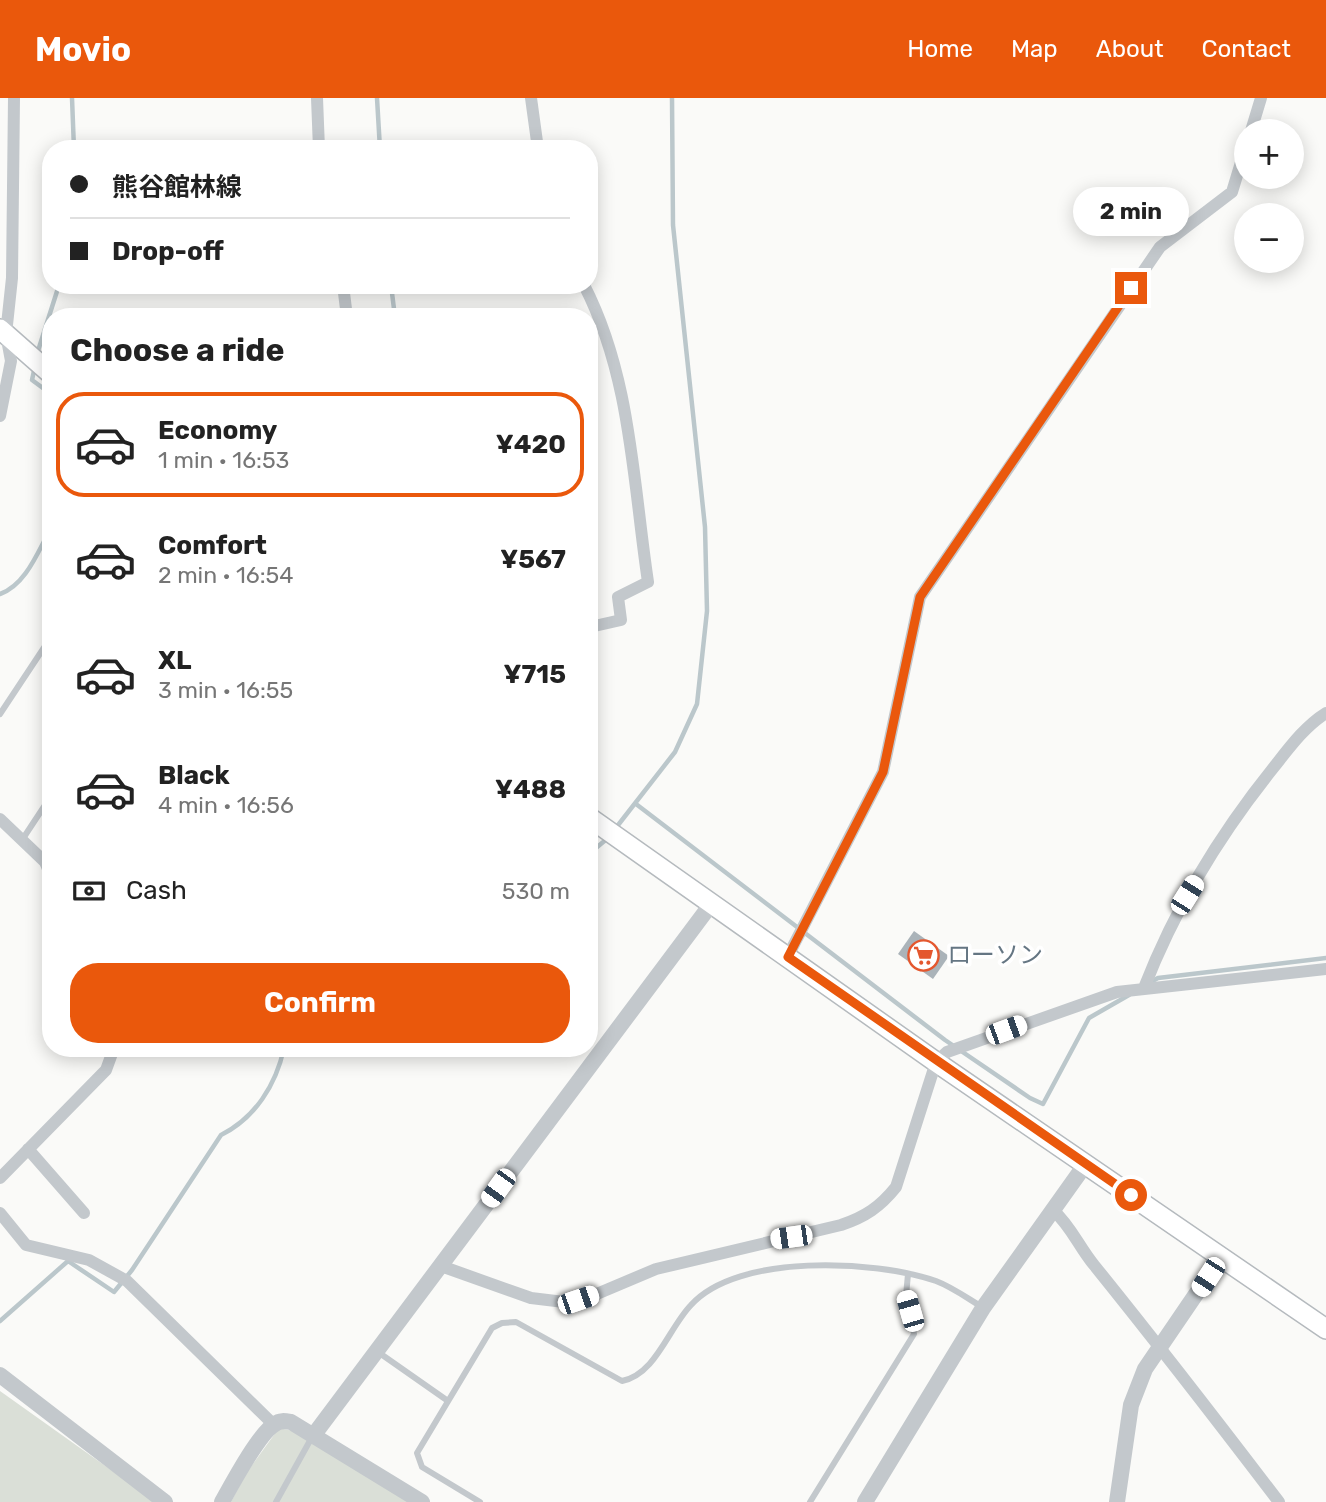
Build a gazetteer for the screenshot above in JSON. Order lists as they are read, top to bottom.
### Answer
{
  "places": {
    "supermarket": ["ローソン"]
  },
  "page": {
    "header": "Movio",
    "nav": [
      "Home",
      "Map",
      "About",
      "Contact"
    ],
    "map_buttons": ["+", "−"],
    "banner": ["熊谷館林線", "Drop-off"],
    "bubble": "2 min",
    "heading": "Choose a ride",
    "list": [
      {
        "name": "Economy",
        "note": "1 min · 16:53",
        "value": "¥420"
      },
      {
        "name": "Comfort",
        "note": "2 min · 16:54",
        "value": "¥567"
      },
      {
        "name": "XL",
        "note": "3 min · 16:55",
        "value": "¥715"
      },
      {
        "name": "Black",
        "note": "4 min · 16:56",
        "value": "¥488"
      }
    ],
    "pay": ["Cash", "530 m"],
    "buttons": "Confirm"
  }
}
